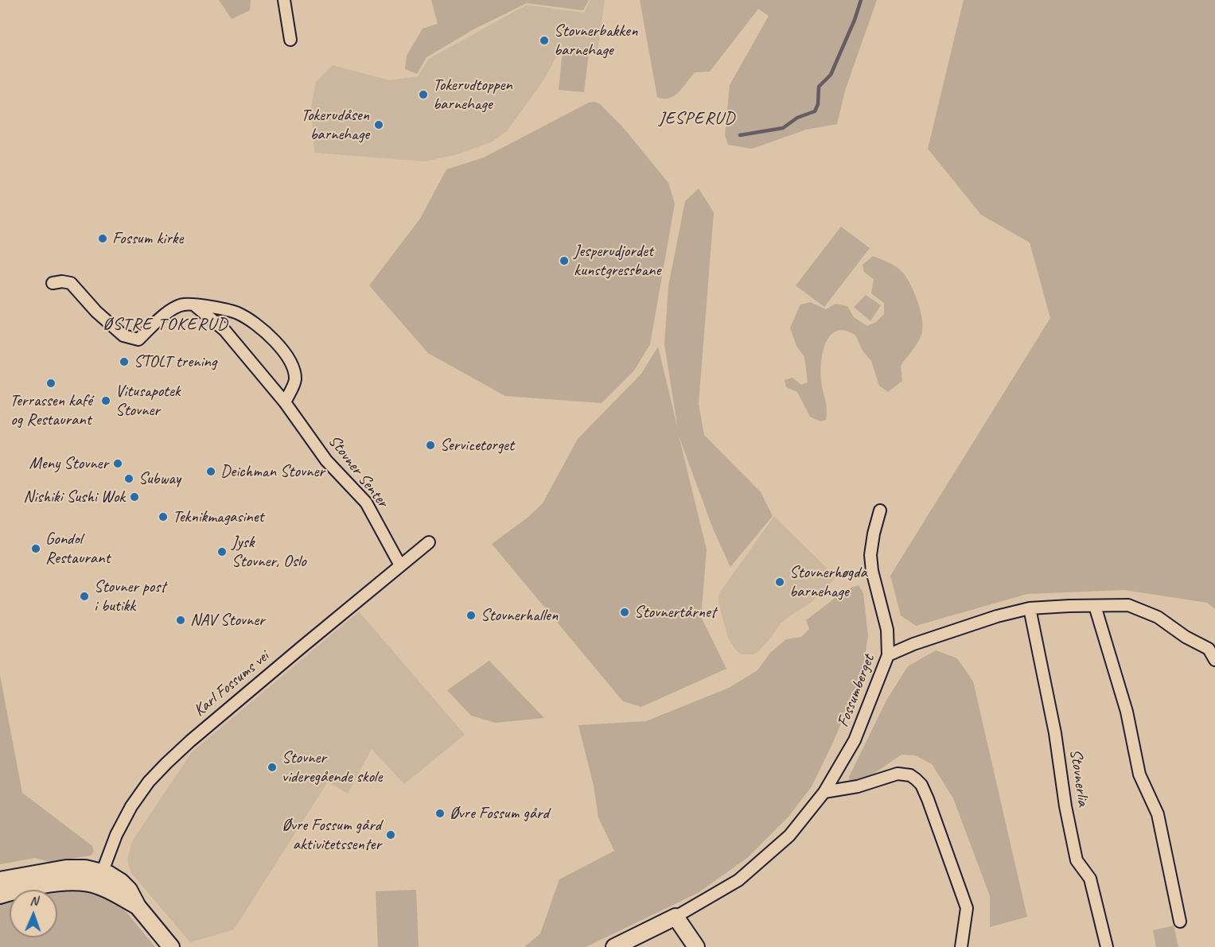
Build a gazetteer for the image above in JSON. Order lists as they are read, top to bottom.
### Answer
{
  "streets": {
    "street": [
      "Stovner Senter",
      "Karl Fossums vei",
      "Fossumberget",
      "Stovnerlia"
    ]
  },
  "crossings": [
    ["Stovner Senter", "Karl Fossums vei"]
  ],
  "districts": ["JESPERUD", "ØSTRE TOKERUD"],
  "places": [
    "Stovnerbakken barnehage",
    "Tokerudtoppen barnehage",
    "Tokerudåsen barnehage",
    "Fossum kirke",
    "Jesperudjordet kunstgressbane",
    "STOLT trening",
    "Terrassen kafé og Restaurant",
    "Vitusapotek Stovner",
    "Servicetorget",
    "Meny Stovner",
    "Deichman Stovner",
    "Subway",
    "Nishiki Sushi Wok",
    "Teknikmagasinet",
    "Gondol Restaurant",
    "Jysk Stovner, Oslo",
    "Stovnerhøgda barnehage",
    "Stovner post i butikk",
    "Stovnertårnet",
    "Stovnerhallen",
    "NAV Stovner",
    "Stovner videregående skole",
    "Øvre Fossum gård",
    "Øvre Fossum gård aktivitetssenter"
  ],
  "north": "top"
}
